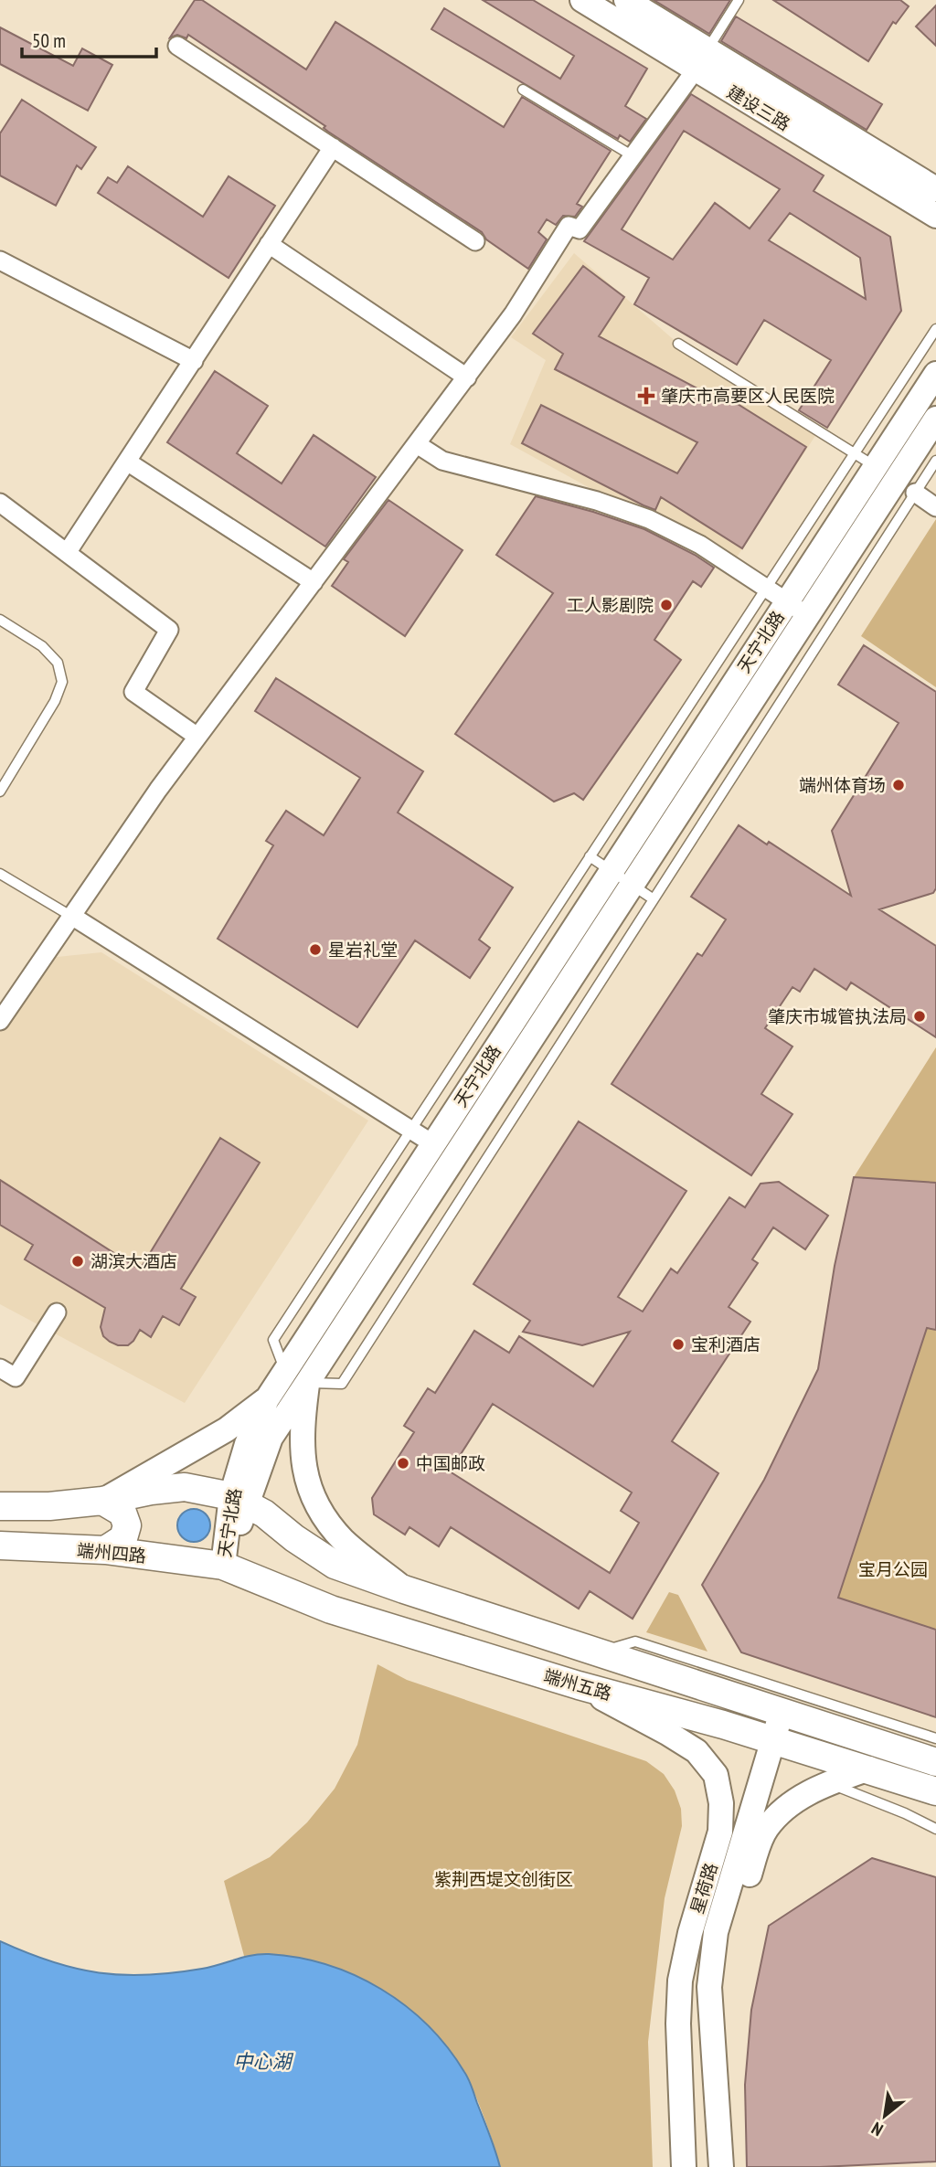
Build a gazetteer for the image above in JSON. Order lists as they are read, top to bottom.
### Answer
{
  "streets": {
    "main road": [
      "建设三路",
      "天宁北路",
      "端州四路",
      "端州五路",
      "星荷路"
    ]
  },
  "crossings": [
    ["天宁北路", "端州四路"],
    ["天宁北路", "端州五路"],
    ["端州四路", "端州五路"],
    ["端州五路", "星荷路"]
  ],
  "water": ["中心湖"],
  "parks": ["宝月公园", "紫荆西堤文创街区"],
  "places": {
    "health": ["肇庆市高要区人民医院"],
    "other": [
      "工人影剧院",
      "端州体育场",
      "星岩礼堂",
      "肇庆市城管执法局",
      "湖滨大酒店",
      "宝利酒店",
      "中国邮政"
    ]
  },
  "scale_bar": "50 m",
  "north": "bottom left"
}
